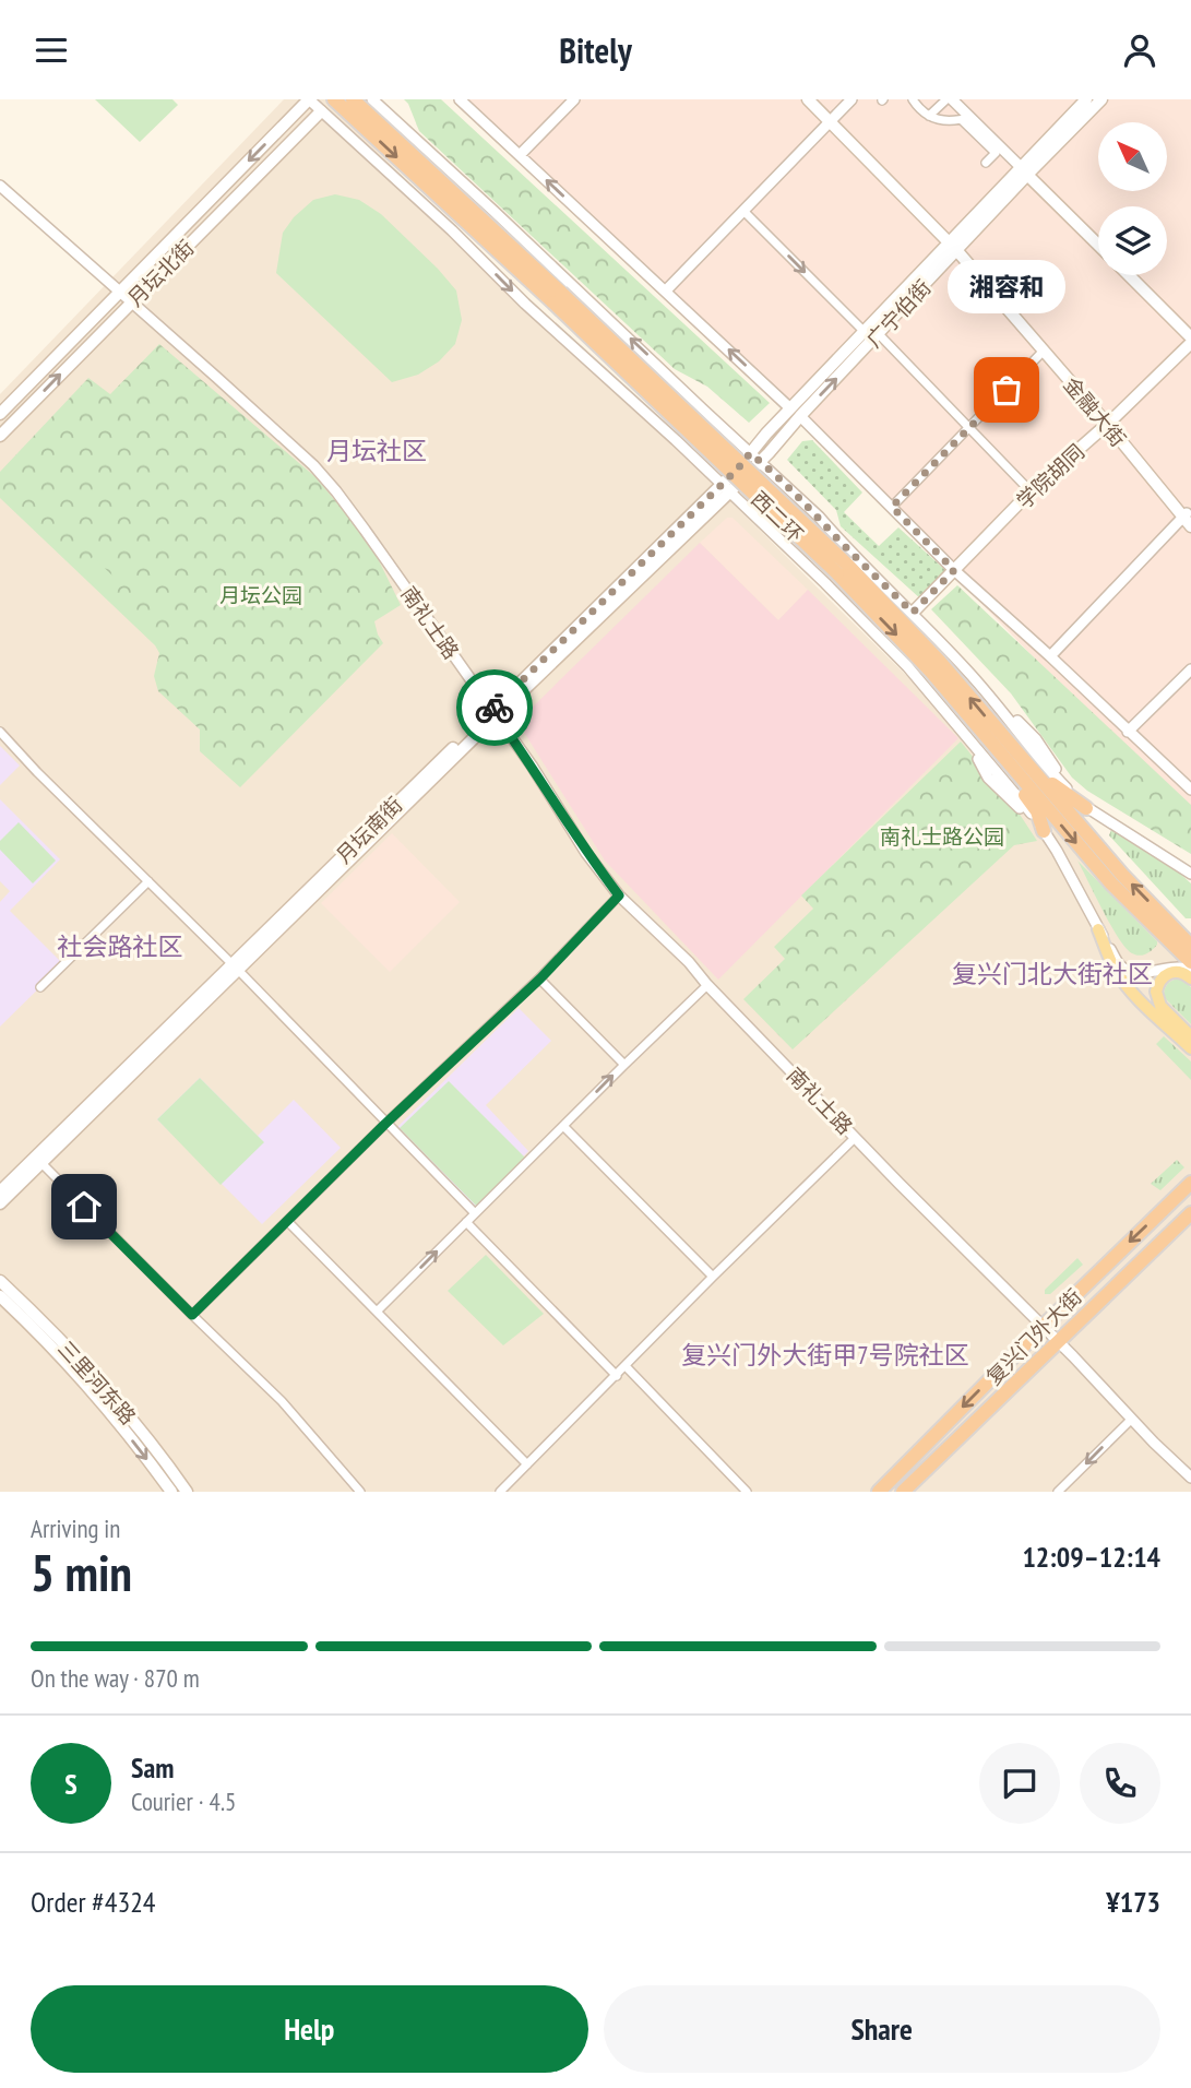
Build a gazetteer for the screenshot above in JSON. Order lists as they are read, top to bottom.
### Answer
{
  "streets": {
    "highway": ["西二环", "复兴门外大街"],
    "main road": [
      "月坛北街",
      "广宁伯街",
      "金融大街",
      "学院胡同",
      "月坛南街",
      "三里河东路"
    ],
    "street": ["南礼士路"]
  },
  "crossings": [
    ["月坛北街", "南礼士路"],
    ["广宁伯街", "金融大街"],
    ["广宁伯街", "月坛南街"],
    ["金融大街", "学院胡同"],
    ["南礼士路", "月坛南街"],
    ["南礼士路", "复兴门外大街"]
  ],
  "districts": [
    "月坛社区",
    "社会路社区",
    "复兴门北大街社区",
    "复兴门外大街甲7号院社区"
  ],
  "parks": ["月坛公园", "南礼士路公园"],
  "places": ["湘容和"],
  "north": "top left",
  "page": {
    "header": "Bitely",
    "bubble": "湘容和",
    "heading": ["5 min", "Arriving in", "12:09–12:14"],
    "panel": [
      "Sam",
      "Courier · 4.5",
      "Order #4324",
      "¥173"
    ],
    "bar": "On the way · 870 m",
    "round": "S",
    "buttons": ["Help", "Share"]
  }
}
